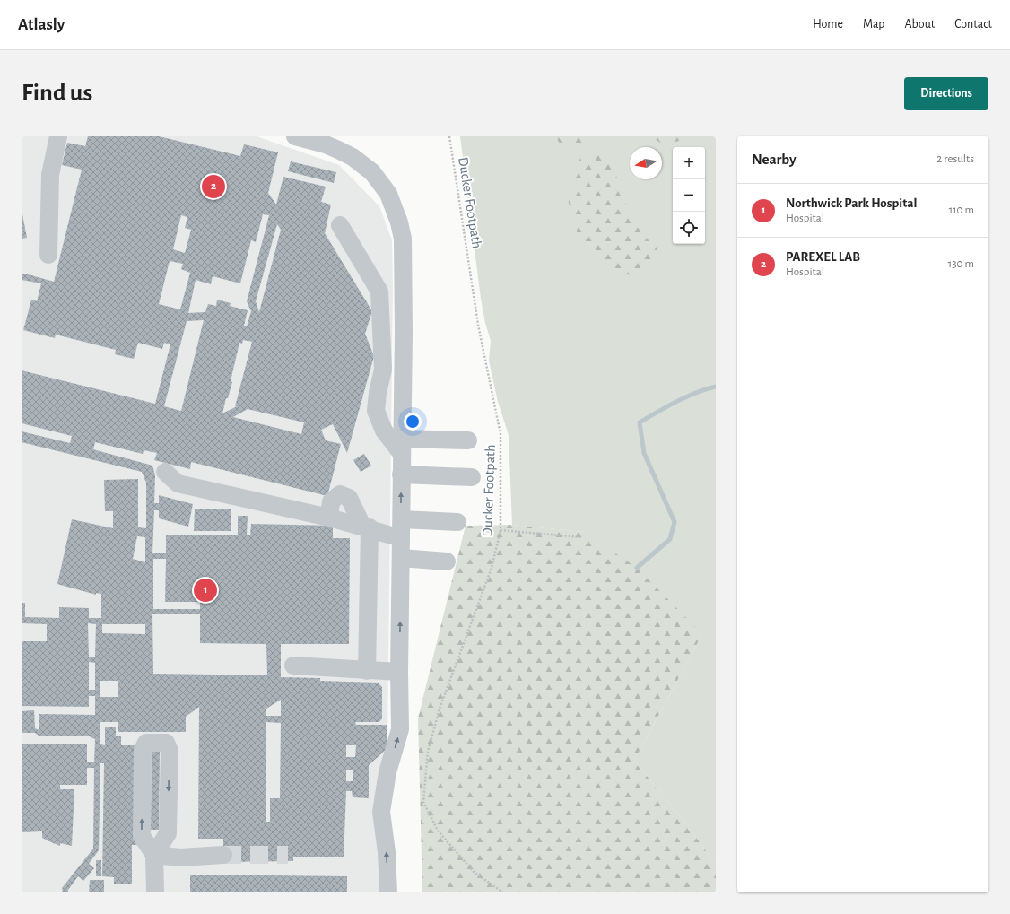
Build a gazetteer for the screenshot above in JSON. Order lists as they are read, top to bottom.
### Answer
{
  "streets": {
    "path": ["Ducker Footpath"]
  },
  "north": "left",
  "page": {
    "header": "Atlasly",
    "nav": [
      "Home",
      "Map",
      "About",
      "Contact"
    ],
    "buttons": "Directions",
    "title": "Find us",
    "heading": ["Nearby", "2 results"],
    "map_buttons": ["+", "−"],
    "pins": ["2", "1"],
    "list": [
      {
        "mark": "1",
        "name": "Northwick Park Hospital",
        "note": "Hospital",
        "value": "110 m"
      },
      {
        "mark": "2",
        "name": "PAREXEL LAB",
        "note": "Hospital",
        "value": "130 m"
      }
    ]
  }
}
